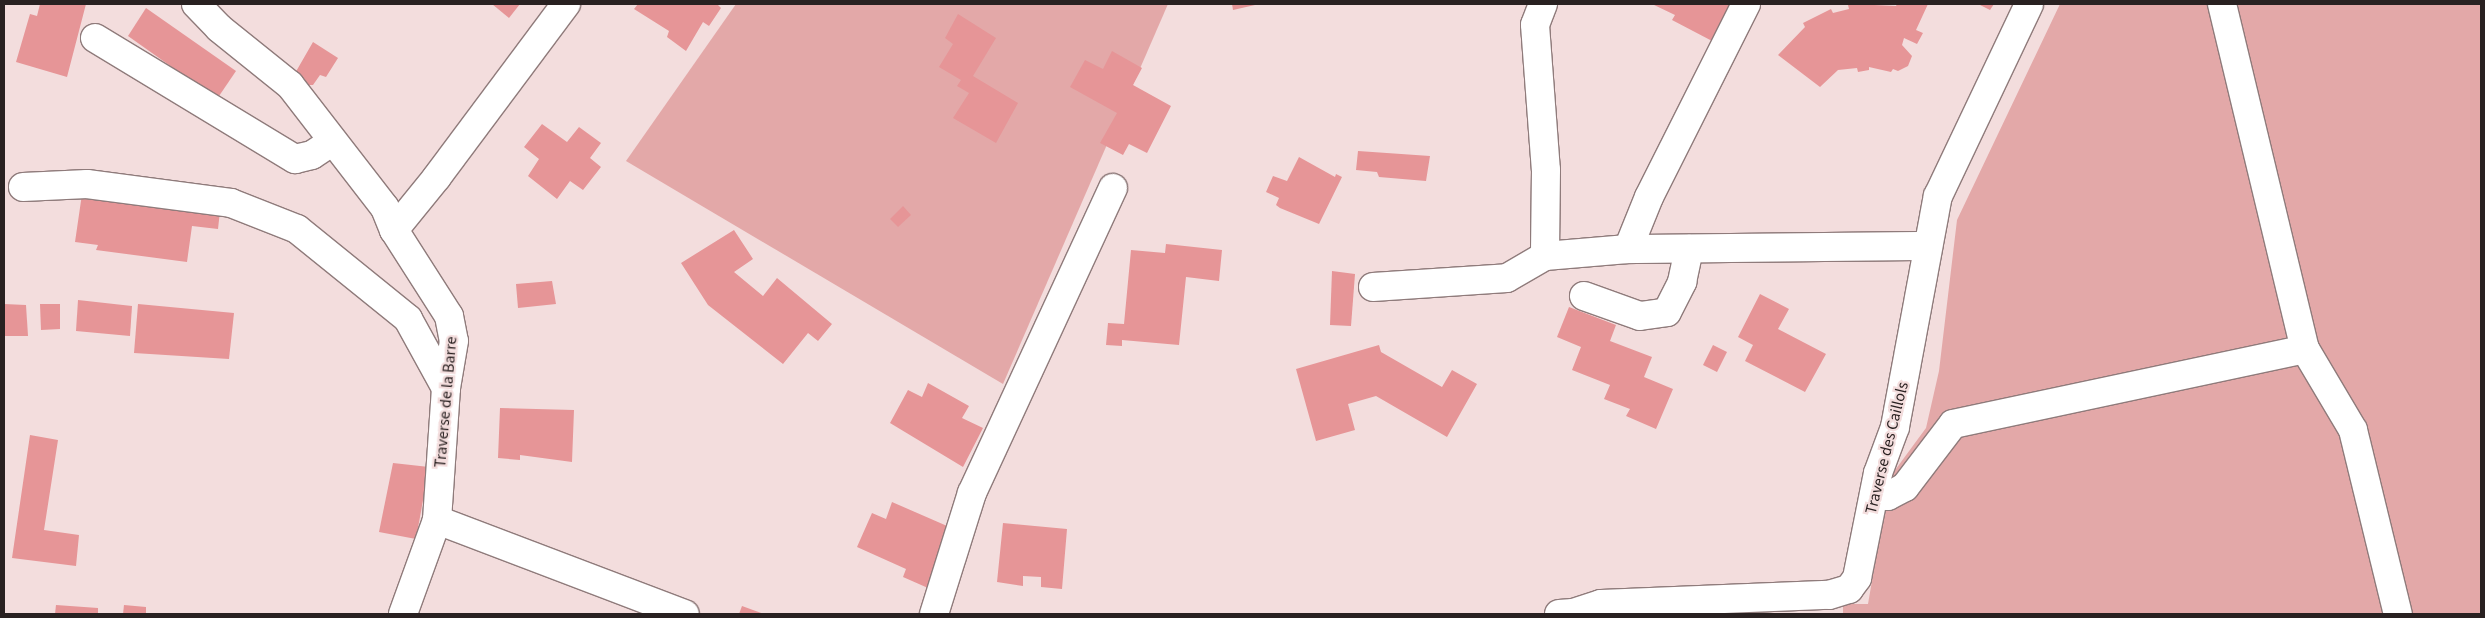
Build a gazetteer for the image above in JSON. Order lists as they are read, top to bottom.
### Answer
{
  "streets": {
    "street": ["Traverse de la Barre", "Traverse des Caillols"]
  }
}
